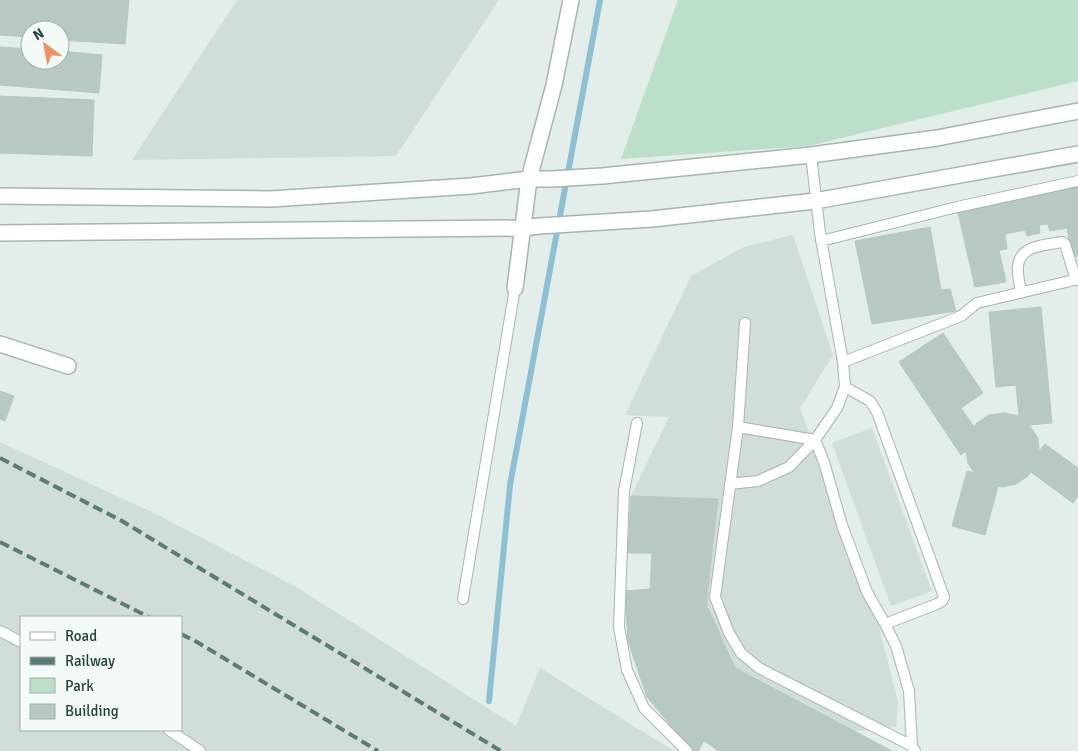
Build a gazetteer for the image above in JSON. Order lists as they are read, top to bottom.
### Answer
{
  "legend": [
    "Road",
    "Railway",
    "Park",
    "Building"
  ],
  "north": "top left"
}
